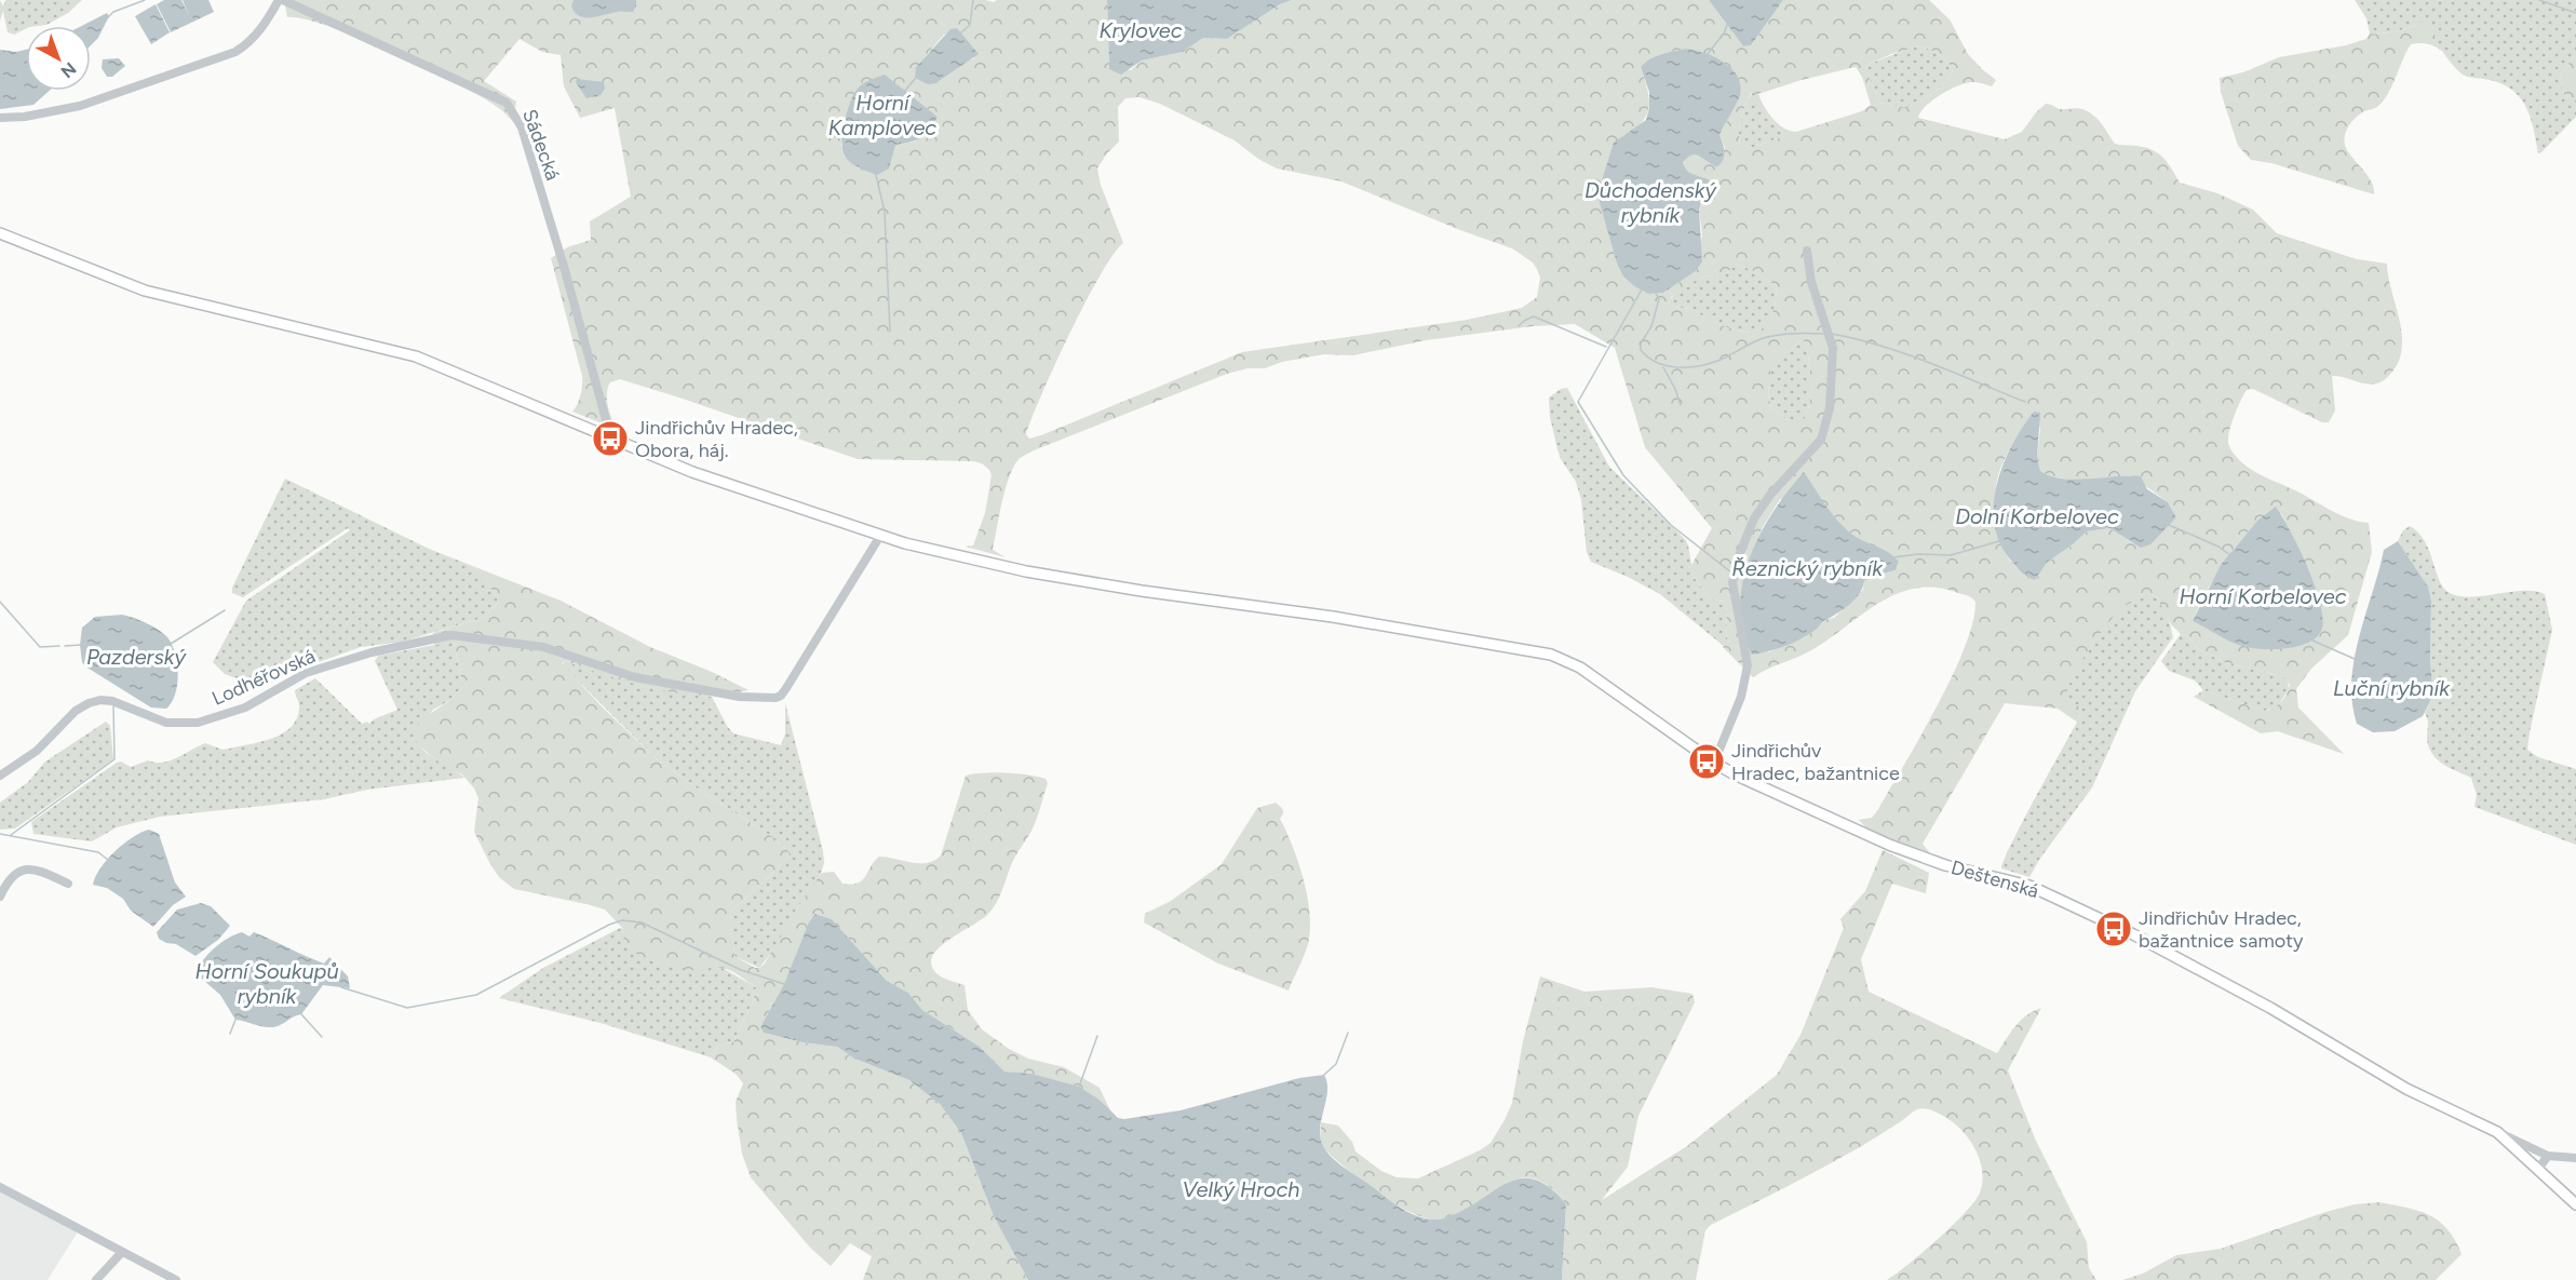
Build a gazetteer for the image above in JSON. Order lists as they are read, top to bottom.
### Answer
{
  "streets": {
    "main road": ["Deštenská"],
    "street": ["Sádecká", "Lodhéřovská"]
  },
  "crossings": [
    ["Sádecká", "Deštenská"],
    ["Lodhéřovská", "Deštenská"]
  ],
  "water": [
    "Krylovec",
    "Horní Kamplovec",
    "Důchodenský rybník",
    "Dolní Korbelovec",
    "Řeznický rybník",
    "Horní Korbelovec",
    "Pazderský",
    "Luční rybník",
    "Horní Soukupů rybník",
    "Velký Hroch"
  ],
  "places": {
    "bus stop": ["Jindřichův Hradec, Obora, háj.", "Jindřichův Hradec, bažantnice", "Jindřichův Hradec, bažantnice samoty"]
  },
  "north": "bottom right"
}
